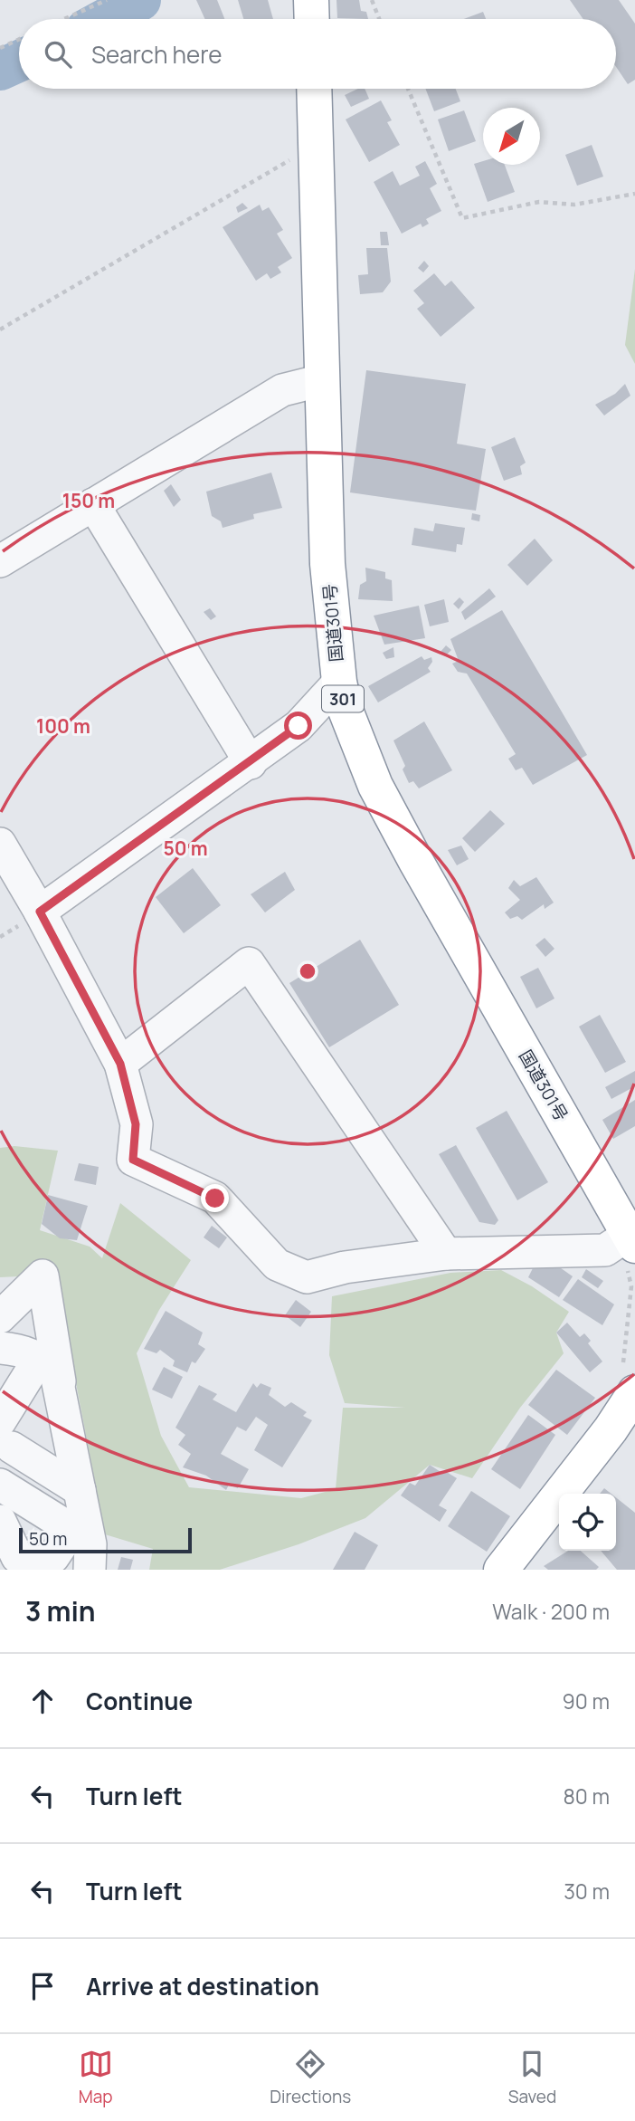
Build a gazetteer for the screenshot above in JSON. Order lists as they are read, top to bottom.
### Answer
{
  "streets": {
    "highway": ["国道301号", "301"]
  },
  "scale_bar": "50 m",
  "north": "bottom left",
  "page": {
    "search": "Search here",
    "scale": "50 m",
    "heading": ["3 min", "Walk · 200 m"],
    "list": [
      ["Continue", "90 m"],
      ["Turn left", "80 m"],
      ["Turn left", "30 m"],
      "Arrive at destination"
    ],
    "nav": ["Map", "Directions", "Saved"]
  },
  "rings": ["150 m", "100 m", "50 m"]
}
